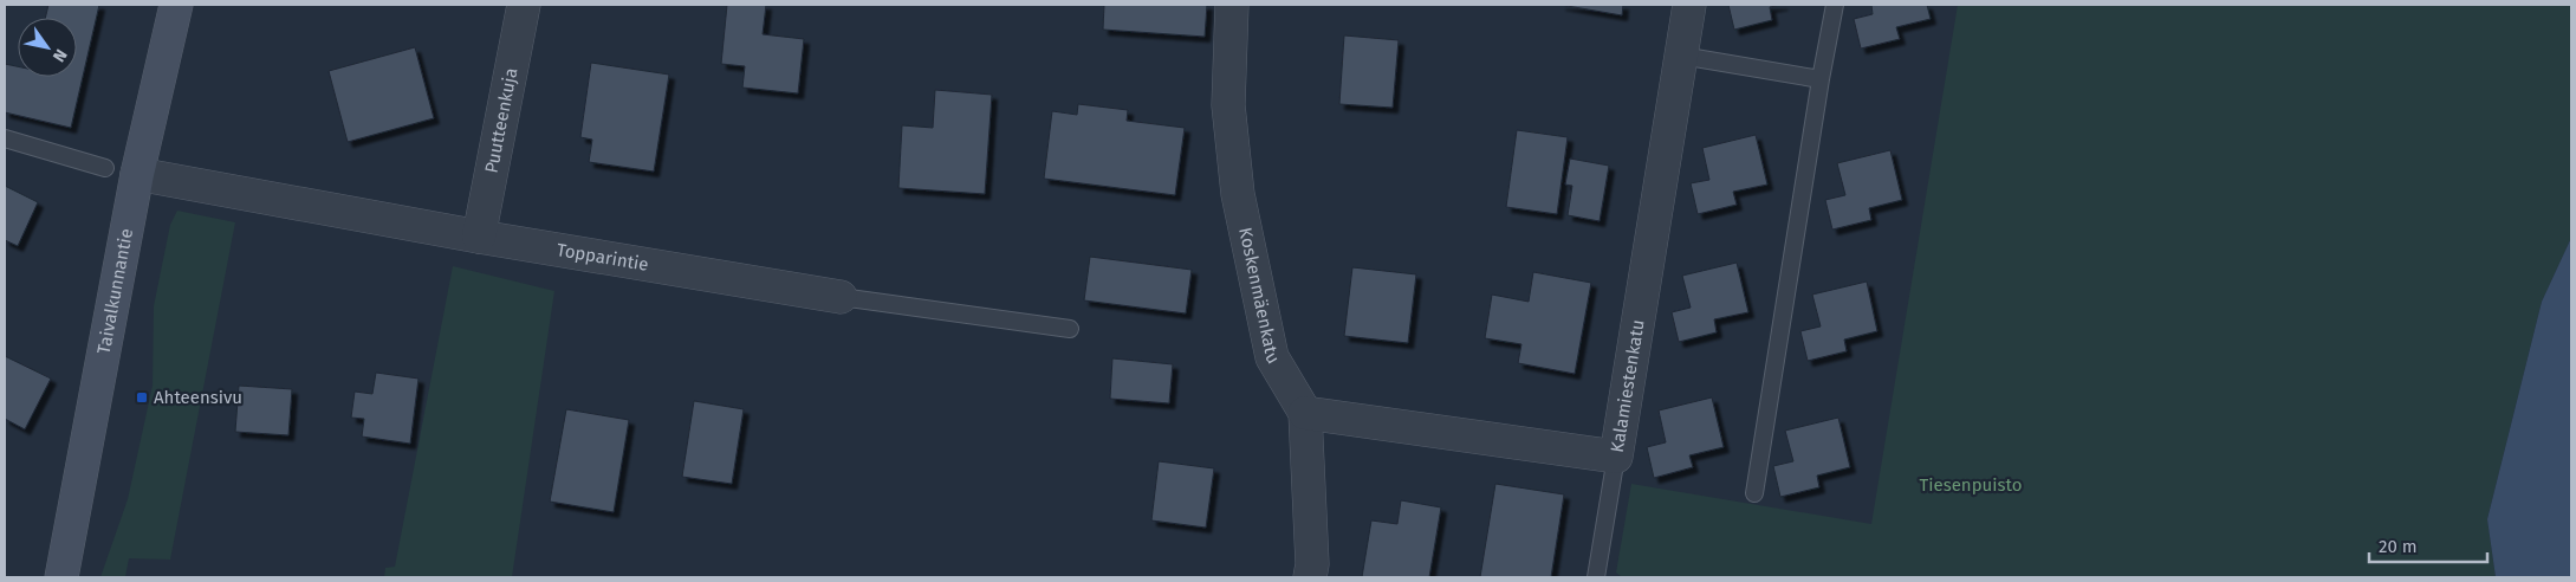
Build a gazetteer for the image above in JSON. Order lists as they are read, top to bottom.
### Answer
{
  "streets": {
    "main road": ["Taivalkunnantie"],
    "street": [
      "Puutteenkuja",
      "Topparintie",
      "Koskenmäenkatu",
      "Kalamiestenkatu"
    ]
  },
  "crossings": [
    ["Puutteenkuja", "Topparintie"],
    ["Topparintie", "Taivalkunnantie"],
    ["Koskenmäenkatu", "Kalamiestenkatu"]
  ],
  "parks": ["Tiesenpuisto"],
  "places": {
    "transit": ["Ahteensivu"]
  },
  "scale_bar": "20 m",
  "north": "bottom right"
}
